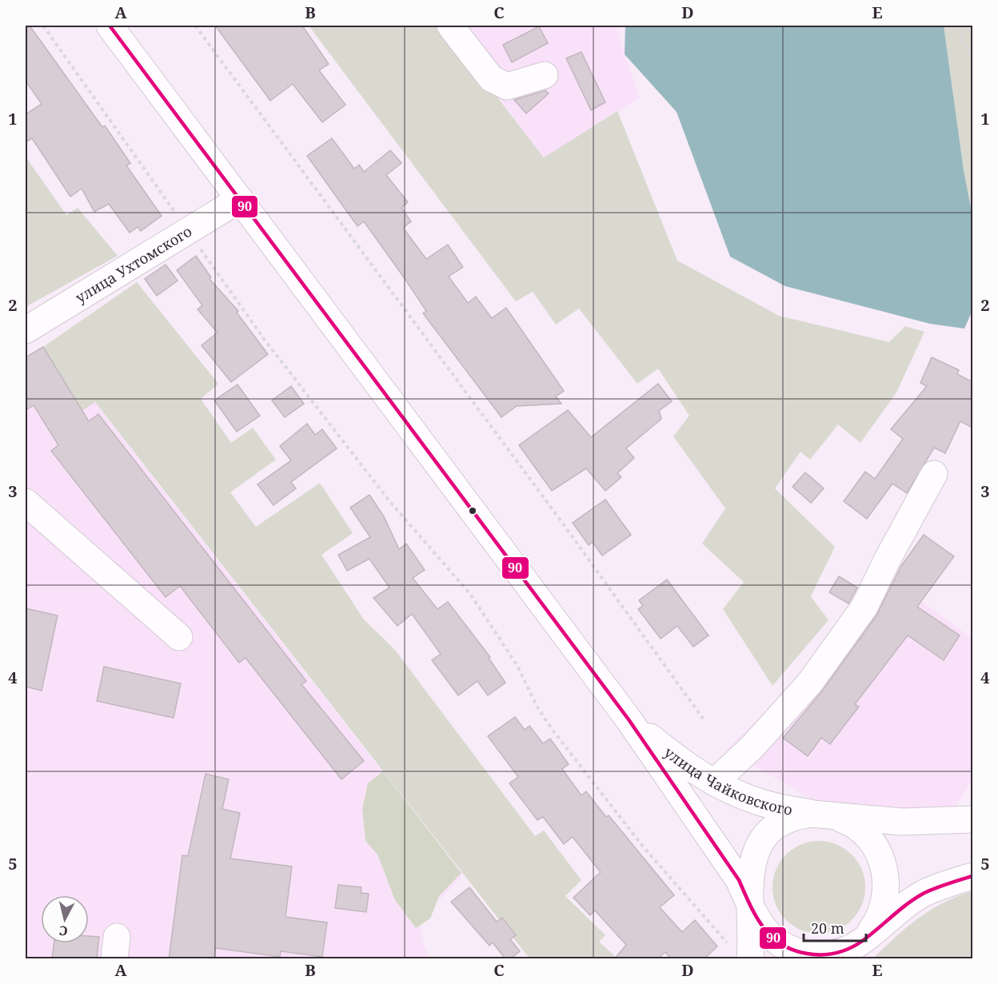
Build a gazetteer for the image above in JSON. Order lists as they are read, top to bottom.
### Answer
{
  "streets": {
    "main road": ["улица Ухтомского", "улица Чайковского"]
  },
  "crossings": [
    ["улица Ухтомского", "улица Чайковского"]
  ],
  "lines": ["transit line 90"],
  "scale_bar": "20 m",
  "north": "bottom",
  "grid": {
    "columns": [
      "A",
      "B",
      "C",
      "D",
      "E"
    ],
    "rows": [
      "1",
      "2",
      "3",
      "4",
      "5"
    ]
  }
}
